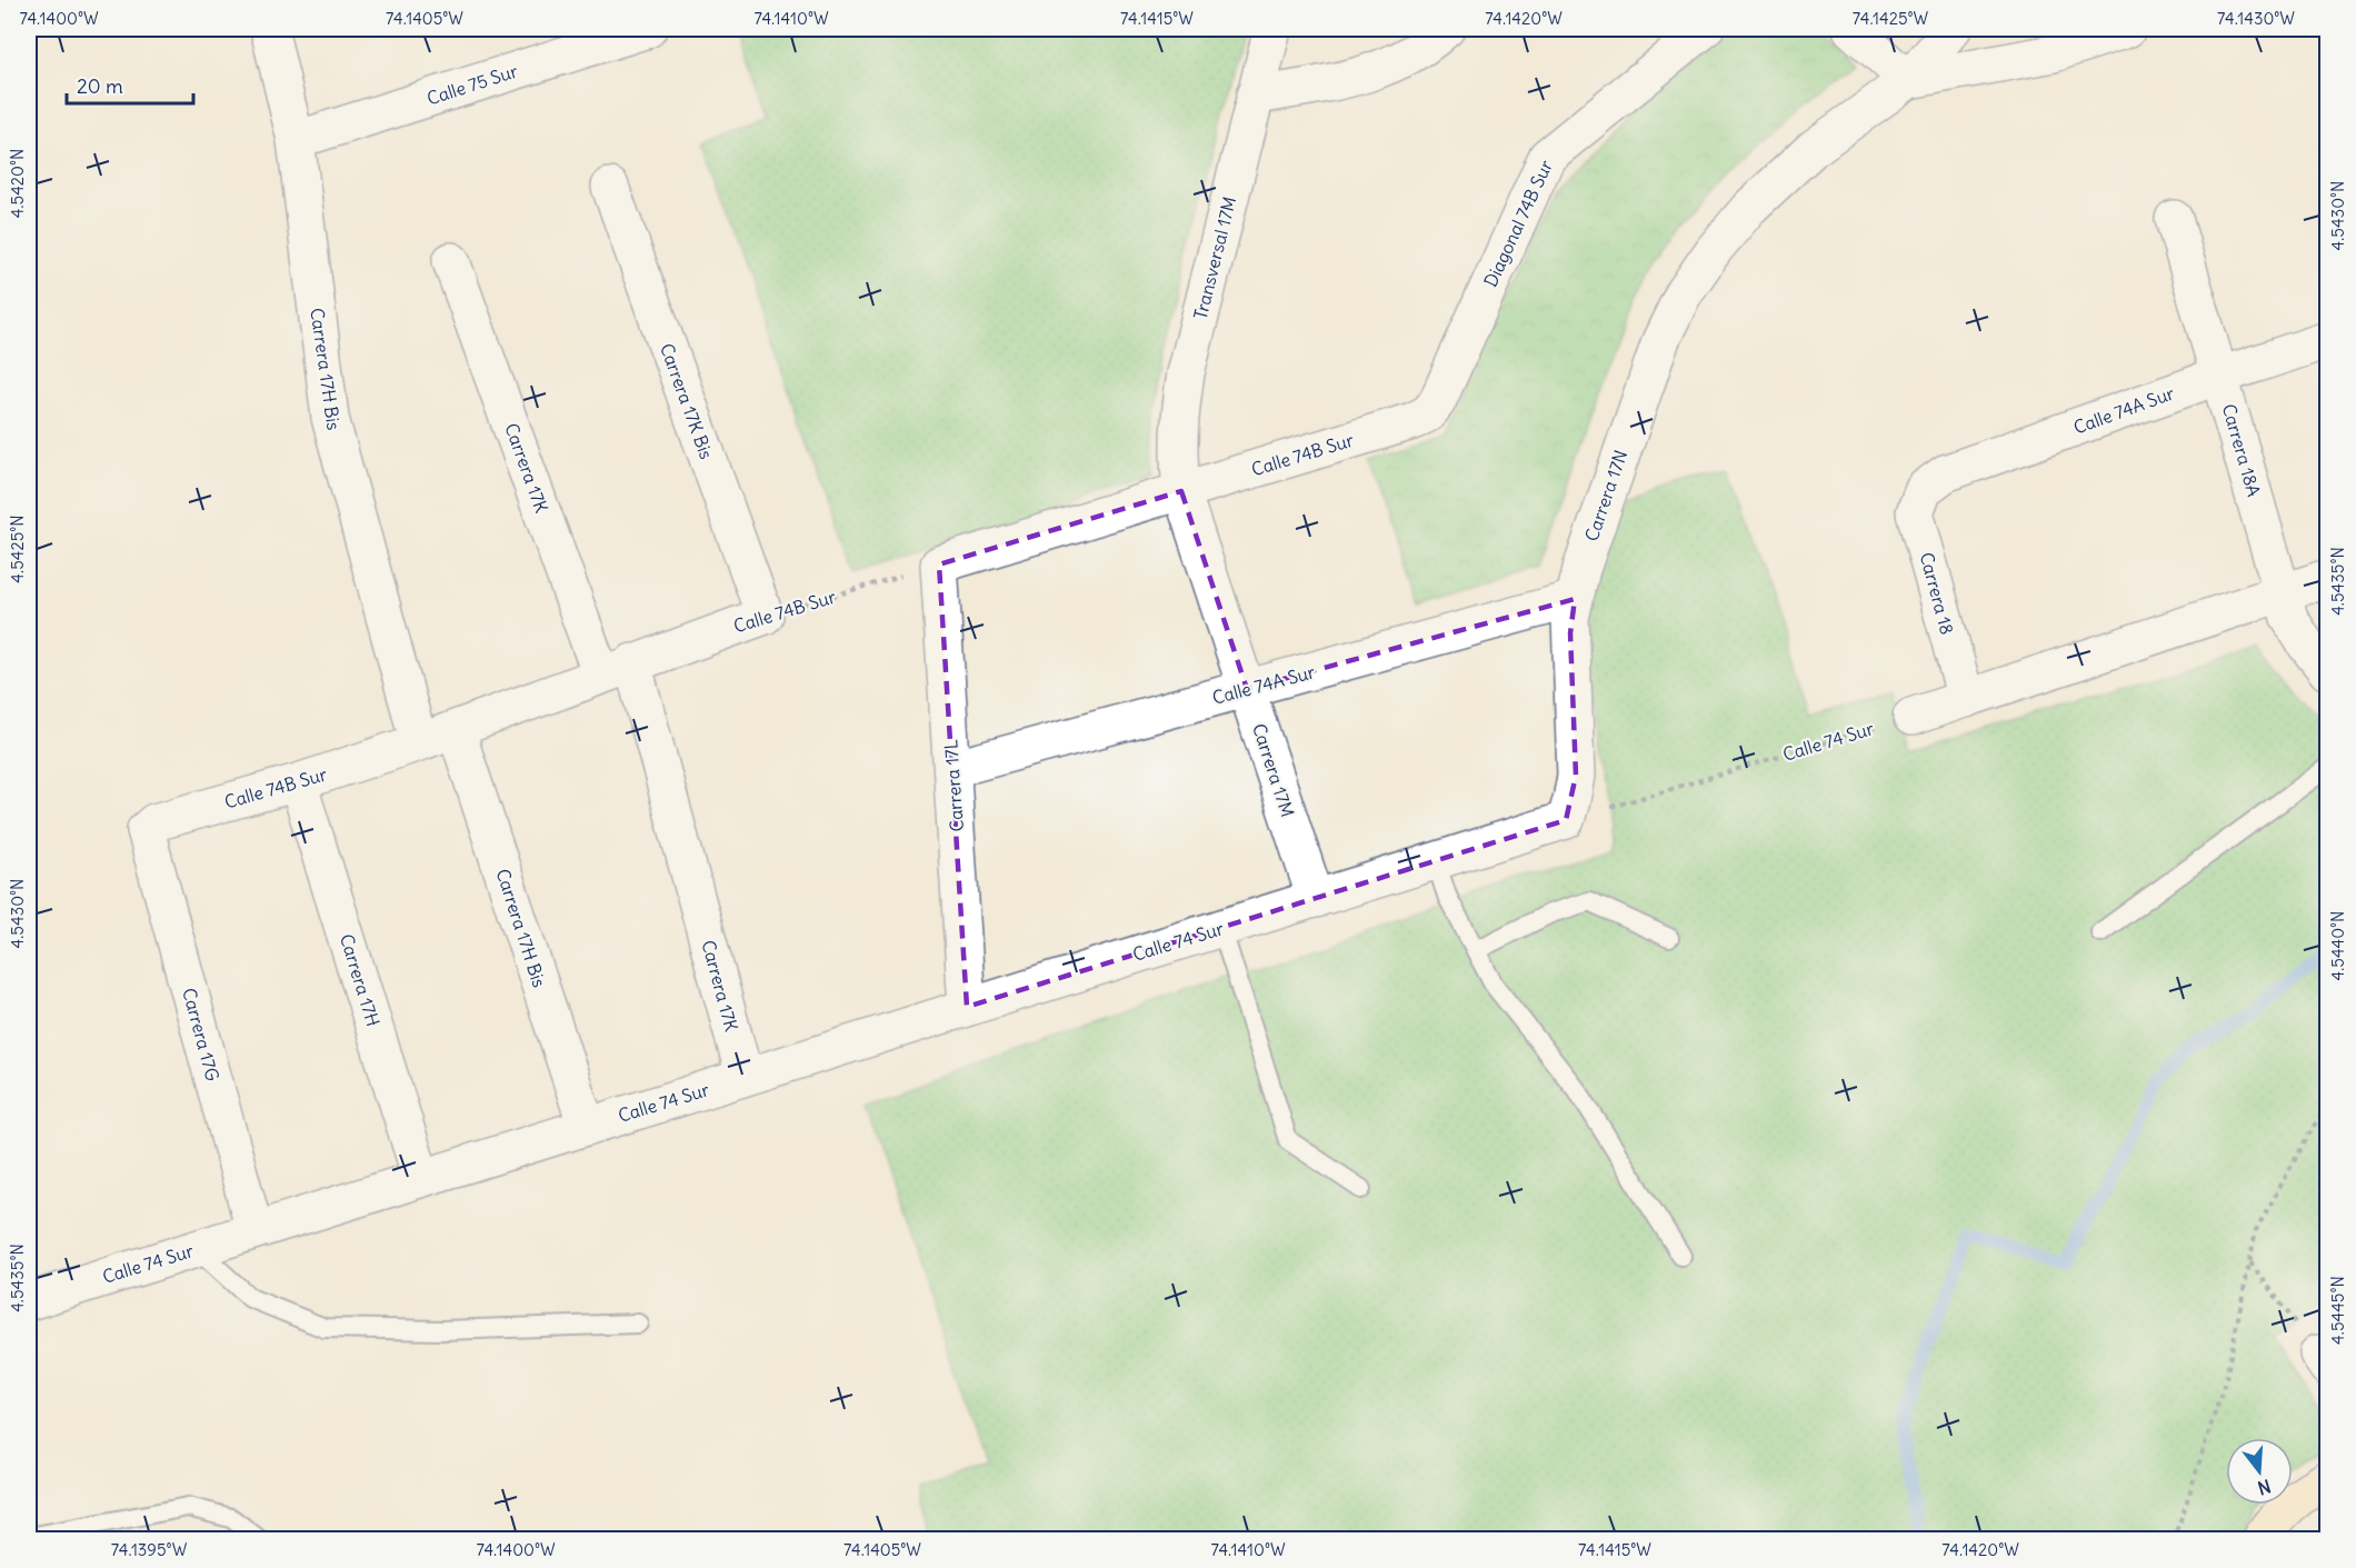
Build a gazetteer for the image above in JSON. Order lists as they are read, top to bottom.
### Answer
{
  "streets": {
    "street": [
      "Calle 75 Sur",
      "Diagonal 74B Sur",
      "Transversal 17M",
      "Carrera 17H Bis",
      "Carrera 17K Bis",
      "Calle 74A Sur",
      "Carrera 18A",
      "Calle 74B Sur",
      "Carrera 17K",
      "Carrera 17N",
      "Carrera 18",
      "Calle 74 Sur",
      "Carrera 17M",
      "Carrera 17L",
      "Carrera 17H",
      "Carrera 17G"
    ]
  },
  "crossings": [
    ["Calle 75 Sur", "Carrera 17H Bis"],
    ["Diagonal 74B Sur", "Calle 74B Sur"],
    ["Transversal 17M", "Calle 74B Sur"],
    ["Transversal 17M", "Carrera 17M"],
    ["Carrera 17H Bis", "Calle 74B Sur"],
    ["Carrera 17H Bis", "Calle 74 Sur"],
    ["Carrera 17K Bis", "Calle 74B Sur"],
    ["Calle 74A Sur", "Carrera 18A"],
    ["Calle 74A Sur", "Carrera 17N"],
    ["Calle 74A Sur", "Carrera 18"],
    ["Calle 74A Sur", "Carrera 17M"],
    ["Calle 74A Sur", "Carrera 17L"],
    ["Calle 74B Sur", "Carrera 17K"],
    ["Calle 74B Sur", "Carrera 17M"],
    ["Calle 74B Sur", "Carrera 17L"],
    ["Calle 74B Sur", "Carrera 17H"],
    ["Calle 74B Sur", "Carrera 17G"],
    ["Carrera 17K", "Calle 74 Sur"],
    ["Carrera 17N", "Calle 74 Sur"],
    ["Calle 74 Sur", "Carrera 17M"],
    ["Calle 74 Sur", "Carrera 17L"],
    ["Calle 74 Sur", "Carrera 17H"],
    ["Calle 74 Sur", "Carrera 17G"]
  ],
  "scale_bar": "20 m",
  "north": "bottom",
  "coordinates": [
    "74.1400°W",
    "74.1405°W",
    "74.1410°W",
    "74.1415°W",
    "74.1420°W",
    "74.1425°W",
    "74.1430°W",
    "4.5420°N",
    "4.5430°N",
    "4.5425°N",
    "4.5435°N",
    "4.5440°N",
    "4.5445°N",
    "74.1395°W"
  ]
}
